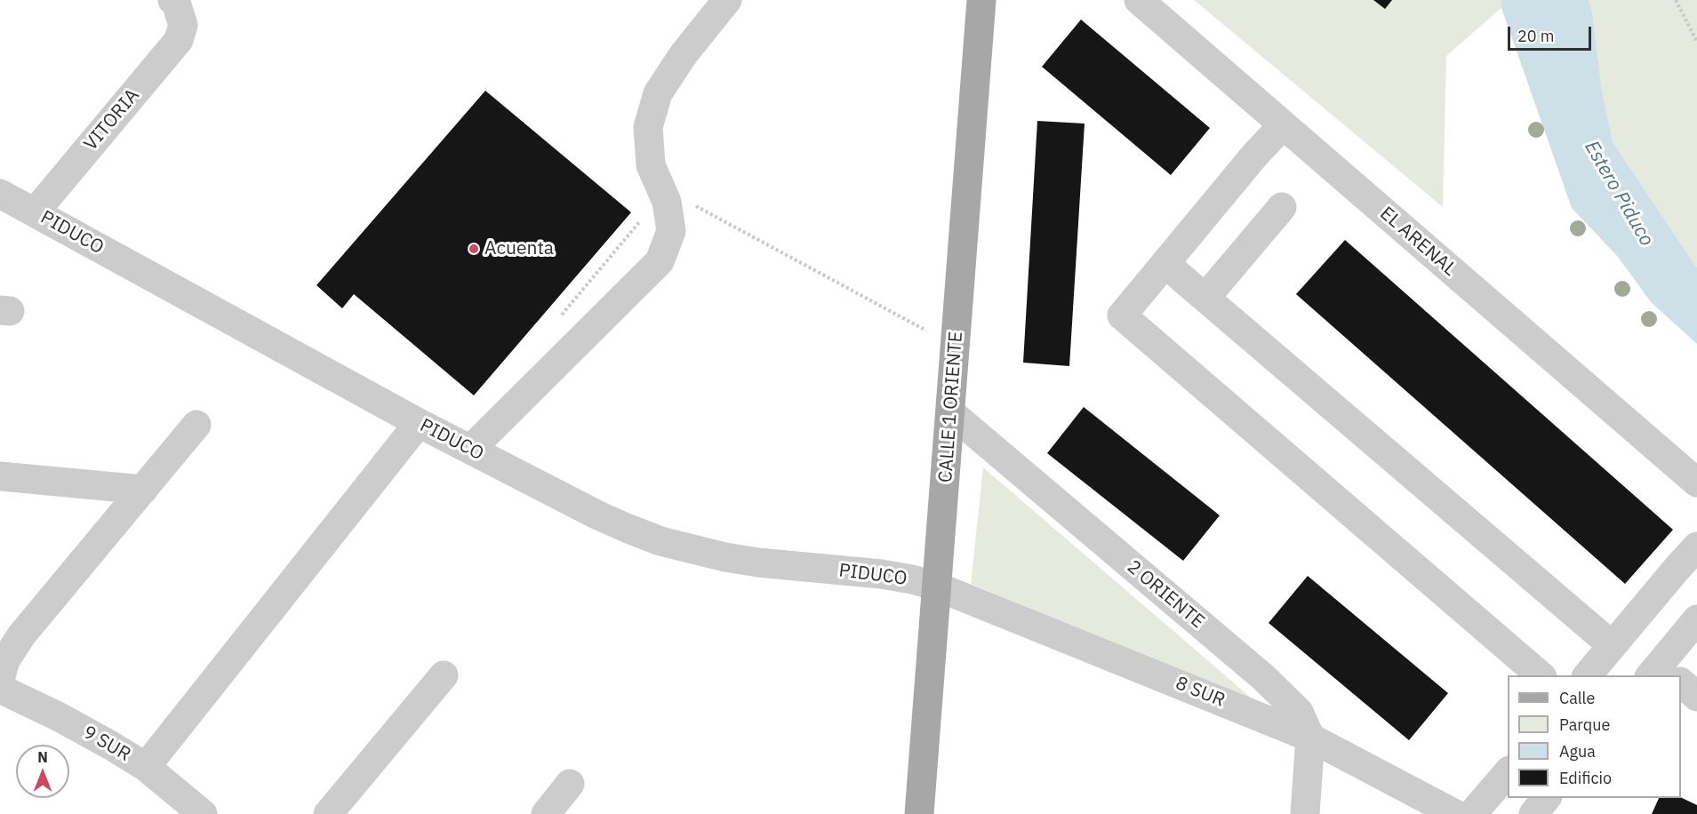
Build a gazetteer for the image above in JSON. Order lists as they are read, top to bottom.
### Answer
{
  "streets": {
    "main road": ["CALLE 1 ORIENTE"],
    "street": [
      "VITORIA",
      "PIDUCO",
      "EL ARENAL",
      "2 ORIENTE",
      "8 SUR",
      "9 SUR"
    ]
  },
  "crossings": [
    ["VITORIA", "PIDUCO"],
    ["PIDUCO", "CALLE 1 ORIENTE"],
    ["PIDUCO", "8 SUR"],
    ["CALLE 1 ORIENTE", "2 ORIENTE"],
    ["CALLE 1 ORIENTE", "8 SUR"],
    ["2 ORIENTE", "8 SUR"]
  ],
  "water": ["Estero Piduco"],
  "places": ["Acuenta"],
  "legend": [
    "Calle",
    "Parque",
    "Agua",
    "Edificio"
  ],
  "scale_bar": "20 m",
  "north": "top"
}
